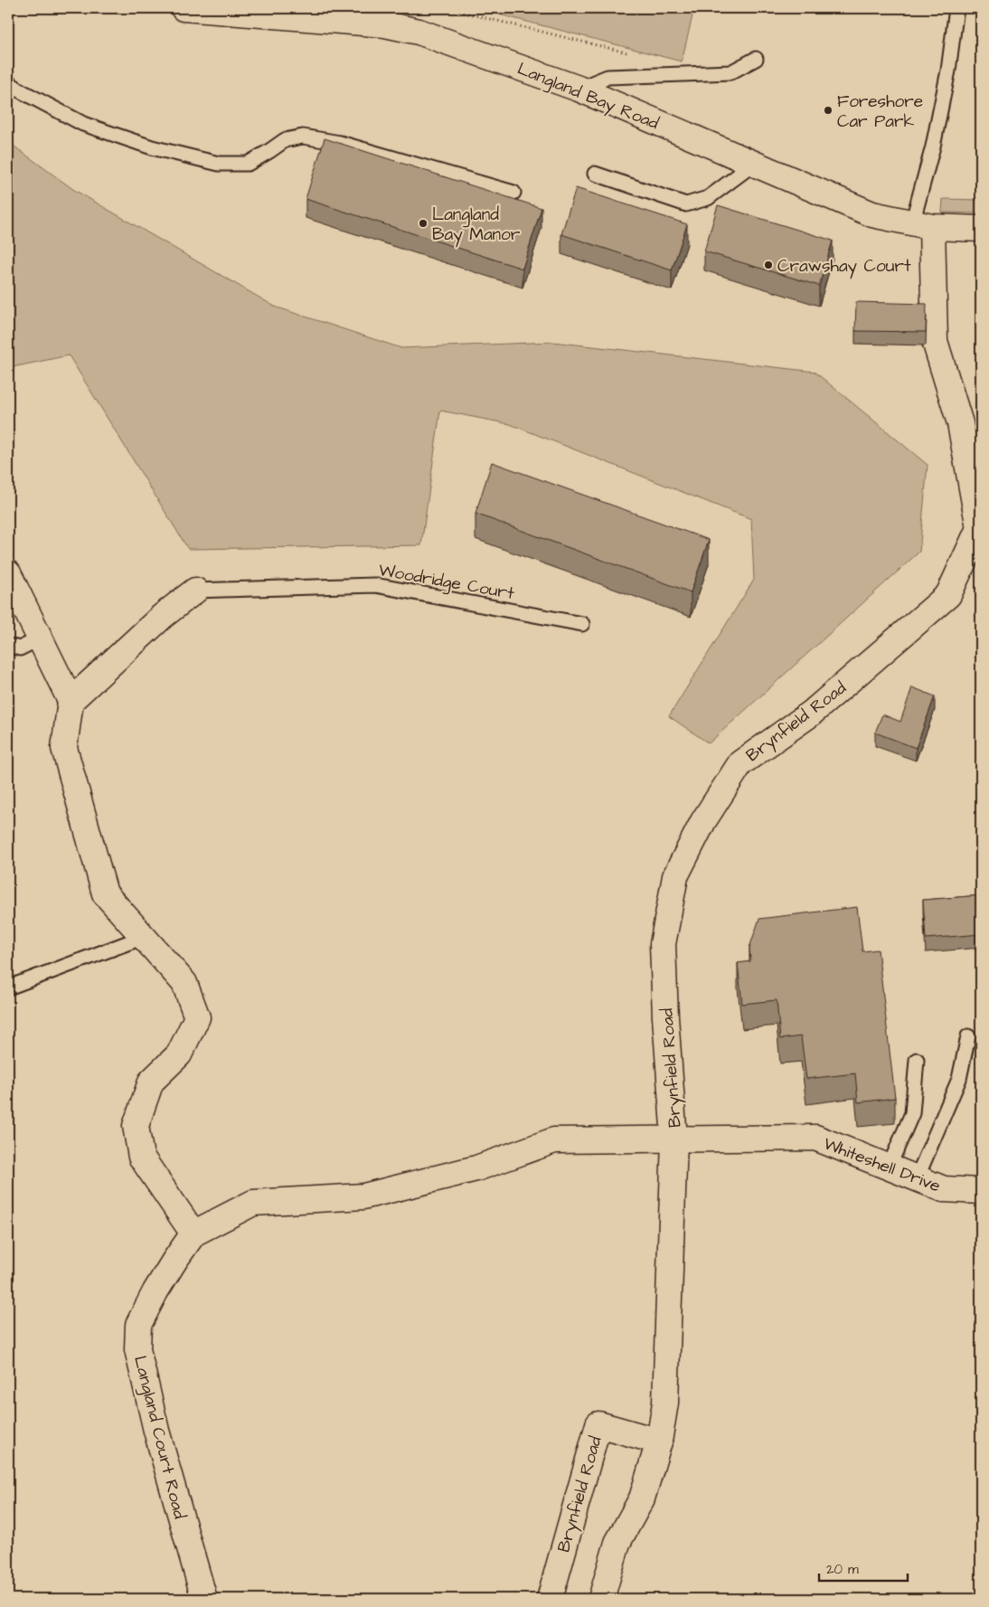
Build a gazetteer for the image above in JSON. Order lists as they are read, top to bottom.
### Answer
{
  "streets": {
    "street": [
      "Langland Bay Road",
      "Brynfield Road",
      "Whiteshell Drive",
      "Langland Court Road"
    ],
    "lane": ["Woodridge Court"]
  },
  "crossings": [
    ["Langland Bay Road", "Brynfield Road"],
    ["Brynfield Road", "Whiteshell Drive"],
    ["Brynfield Road", "Langland Court Road"],
    ["Whiteshell Drive", "Langland Court Road"]
  ],
  "places": ["Foreshore Car Park", "Langland Bay Manor", "Crawshay Court"],
  "scale_bar": "20 m"
}
